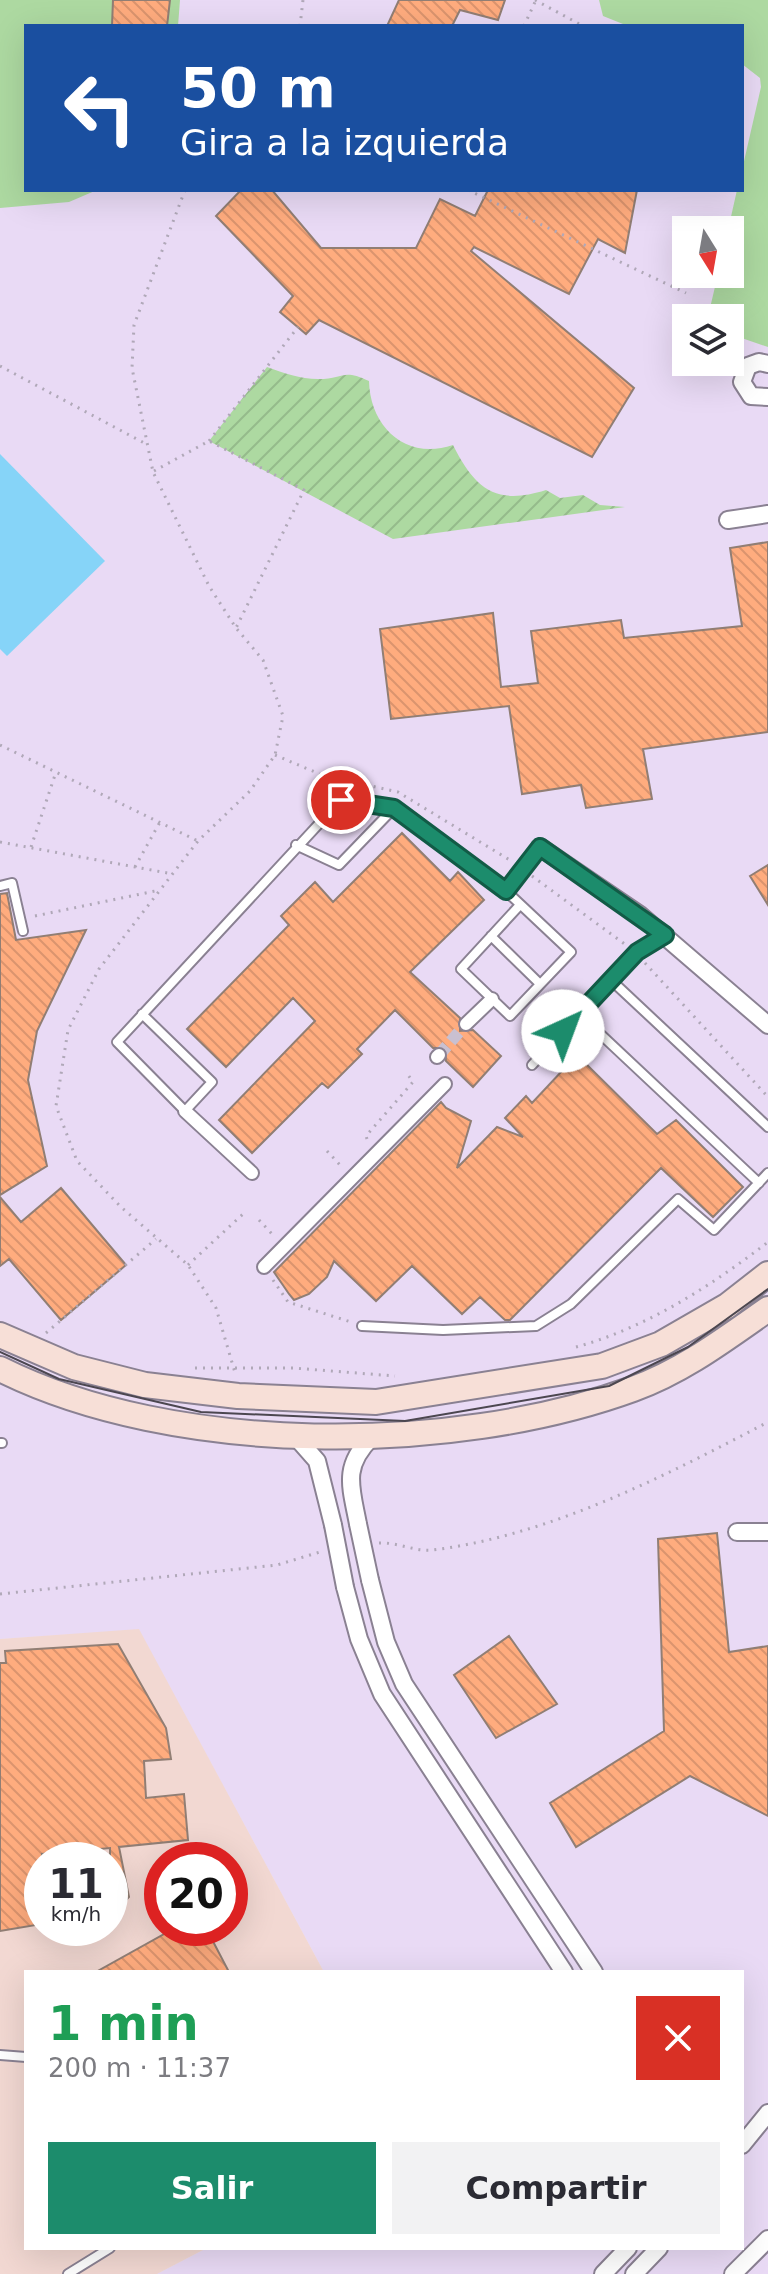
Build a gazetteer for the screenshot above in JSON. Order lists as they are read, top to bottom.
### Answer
{
  "north": "bottom",
  "page": {
    "turn": ["50 m", "Gira a la izquierda"],
    "speed": "11 km/h",
    "limit": "20",
    "heading": ["1 min", "200 m · 11:37"],
    "buttons": ["Salir", "Compartir"]
  }
}
